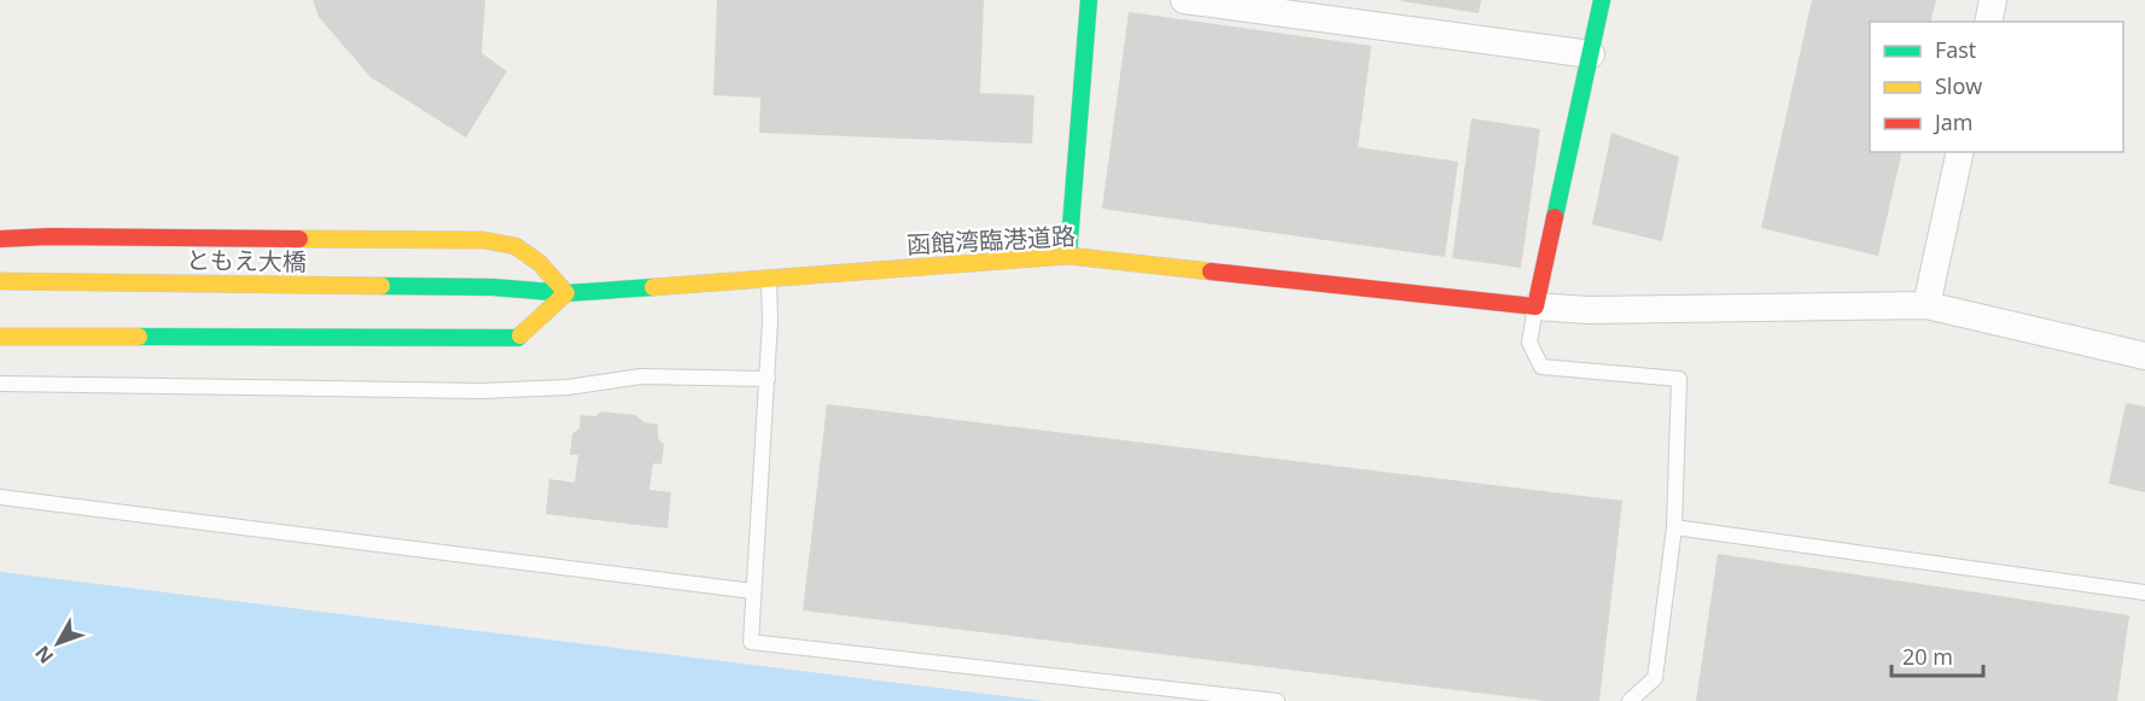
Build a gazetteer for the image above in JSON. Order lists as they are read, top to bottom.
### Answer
{
  "streets": {
    "street": ["函館湾臨港道路", "ともえ大橋"]
  },
  "crossings": [
    ["函館湾臨港道路", "ともえ大橋"]
  ],
  "legend": ["Fast", "Slow", "Jam"],
  "scale_bar": "20 m",
  "north": "bottom left"
}
